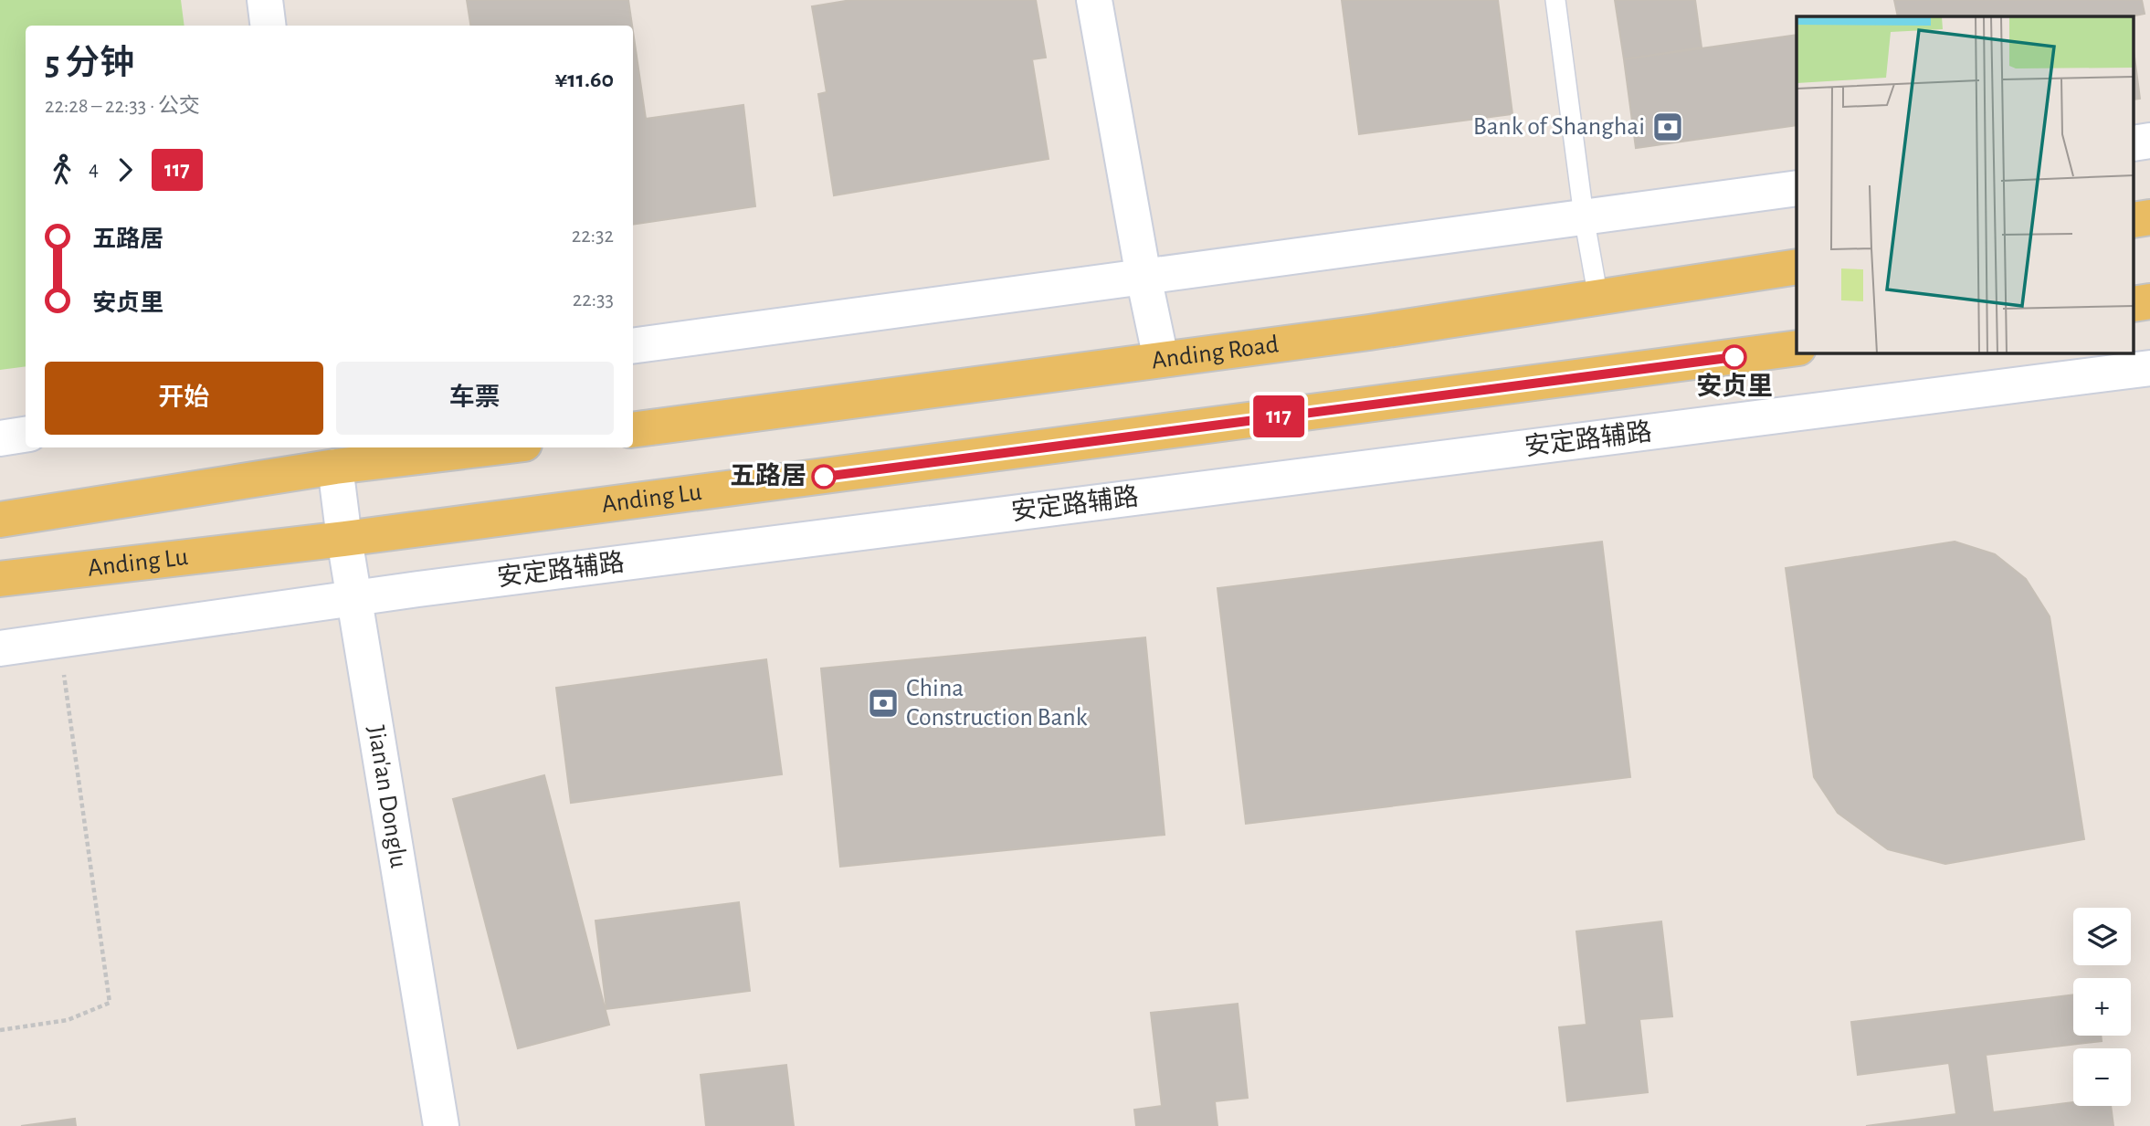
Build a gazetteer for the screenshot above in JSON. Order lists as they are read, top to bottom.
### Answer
{
  "streets": {
    "main road": ["Anding Road", "Anding Lu"],
    "street": ["安定路辅路", "Jian'an Donglu"]
  },
  "crossings": [
    ["安定路辅路", "Jian'an Donglu"],
    ["Anding Lu", "Jian'an Donglu"]
  ],
  "places": {
    "bank": ["Bank of Shanghai", "China Construction Bank"],
    "other": ["安贞里", "五路居"]
  },
  "lines": ["bus line 117"],
  "page": {
    "on_map": "117",
    "heading": ["5 分钟", "22:28 – 22:33 · 公交", "¥11.60"],
    "legs": ["4", "117"],
    "list": [
      {
        "name": "五路居",
        "value": "22:32"
      },
      {
        "name": "安贞里",
        "value": "22:33"
      }
    ],
    "buttons": ["开始", "车票"],
    "map_buttons": ["+", "−"]
  }
}
